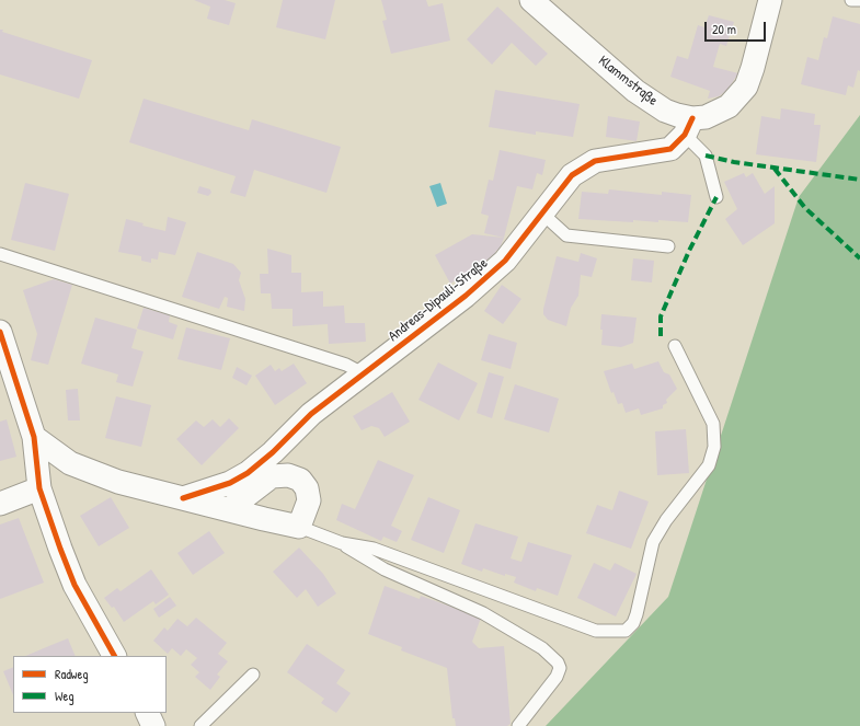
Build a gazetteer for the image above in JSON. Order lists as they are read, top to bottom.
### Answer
{
  "streets": {
    "street": ["Klammstraße", "Andreas-Dipauli-Straße"]
  },
  "crossings": [
    ["Klammstraße", "Andreas-Dipauli-Straße"]
  ],
  "legend": ["Radweg", "Weg"],
  "scale_bar": "20 m"
}
